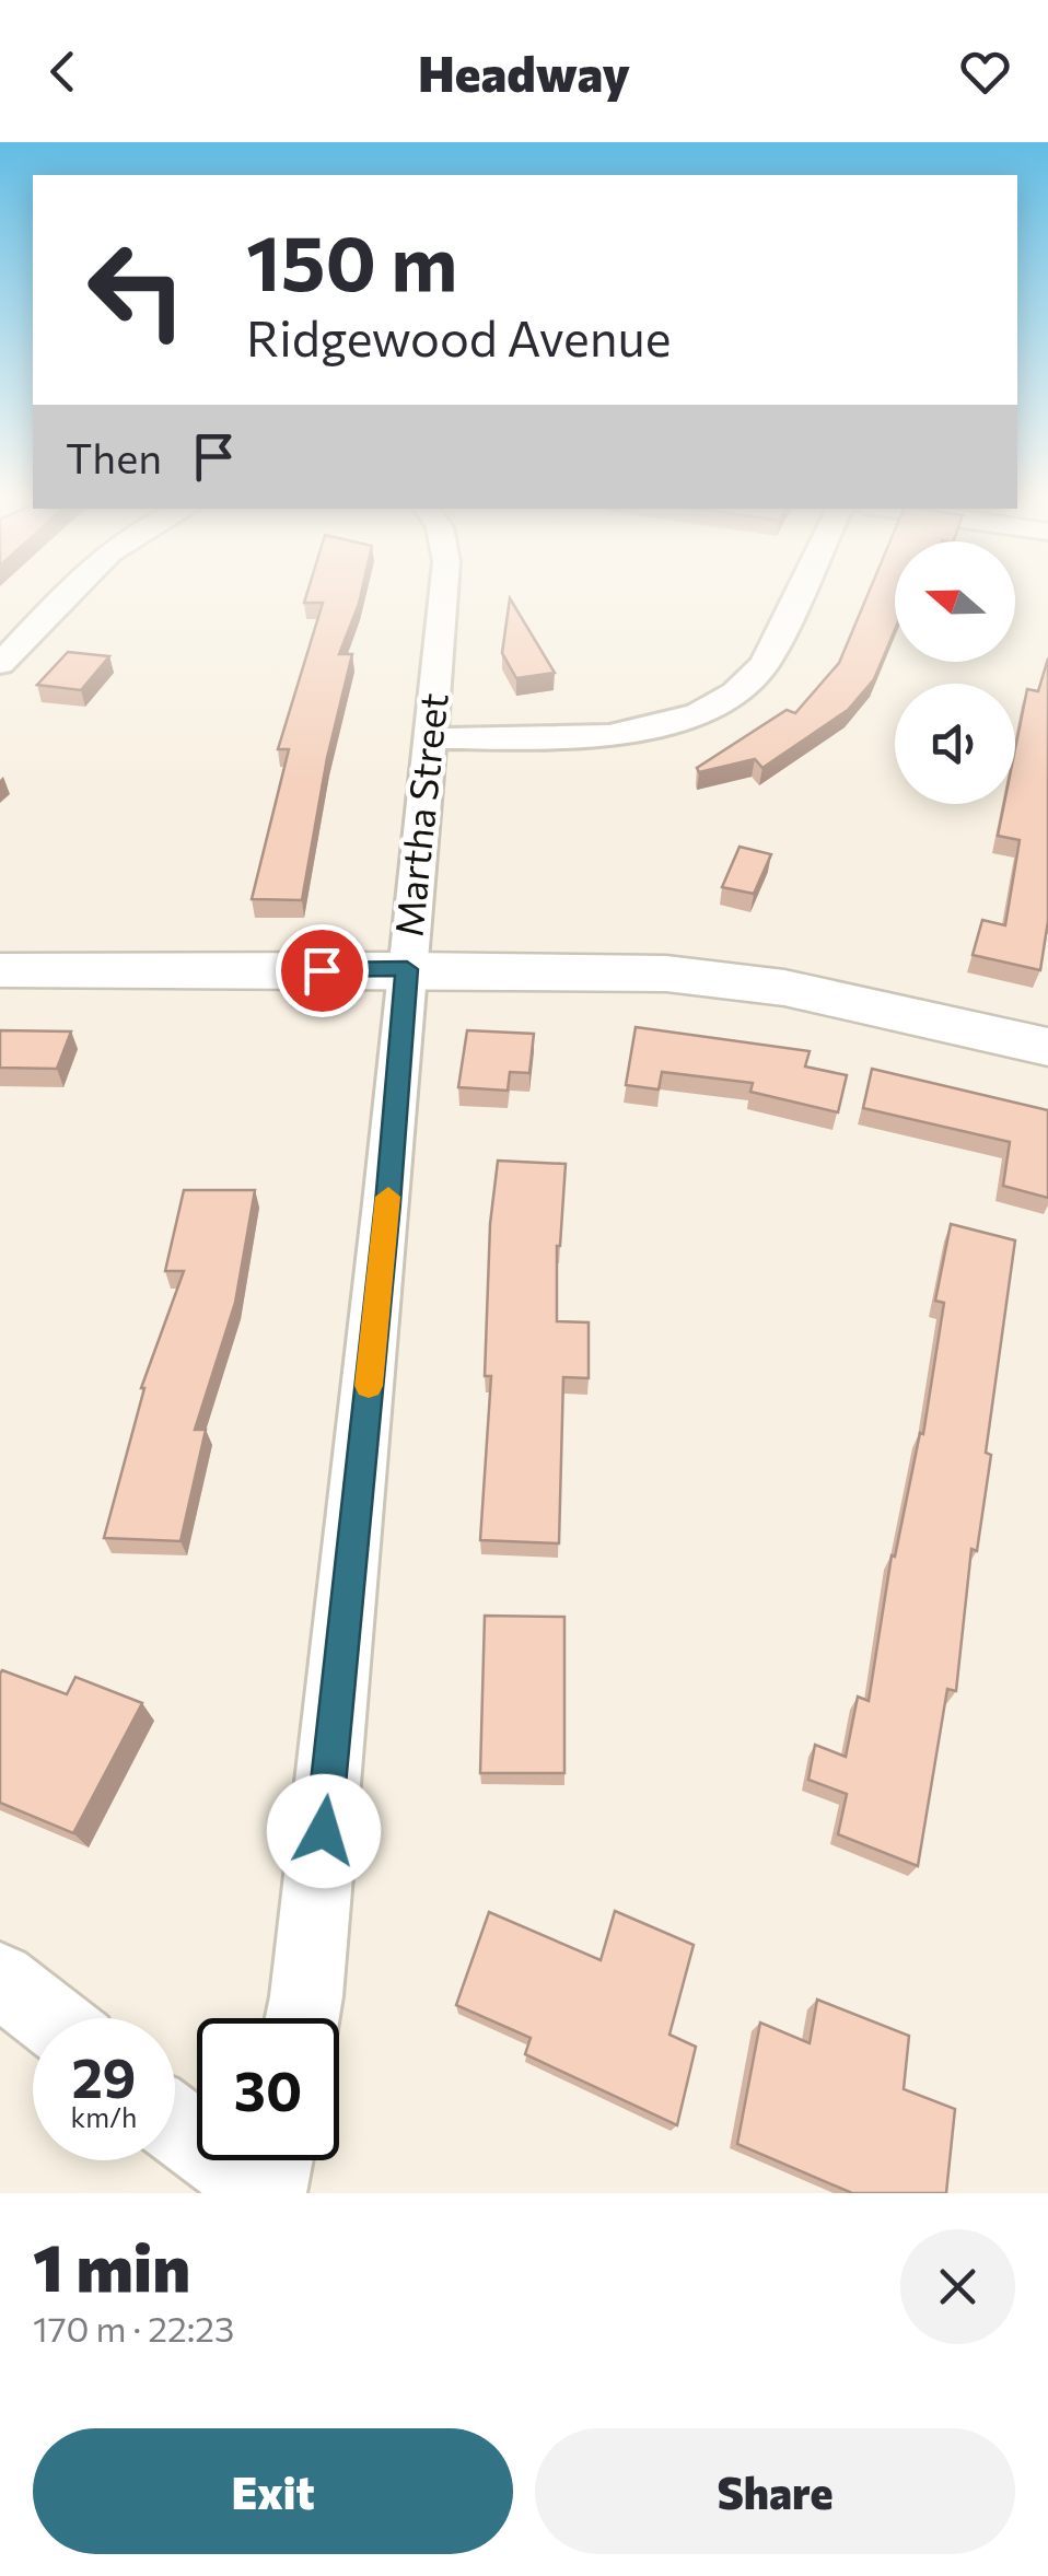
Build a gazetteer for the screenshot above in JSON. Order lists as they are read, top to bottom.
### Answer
{
  "streets": {
    "street": ["Martha Street"]
  },
  "north": "left",
  "page": {
    "header": "Headway",
    "turn": ["150 m", "Ridgewood Avenue"],
    "then": "Then",
    "speed": "29 km/h",
    "limit": "30",
    "heading": ["1 min", "170 m · 22:23"],
    "buttons": ["Exit", "Share"]
  }
}
